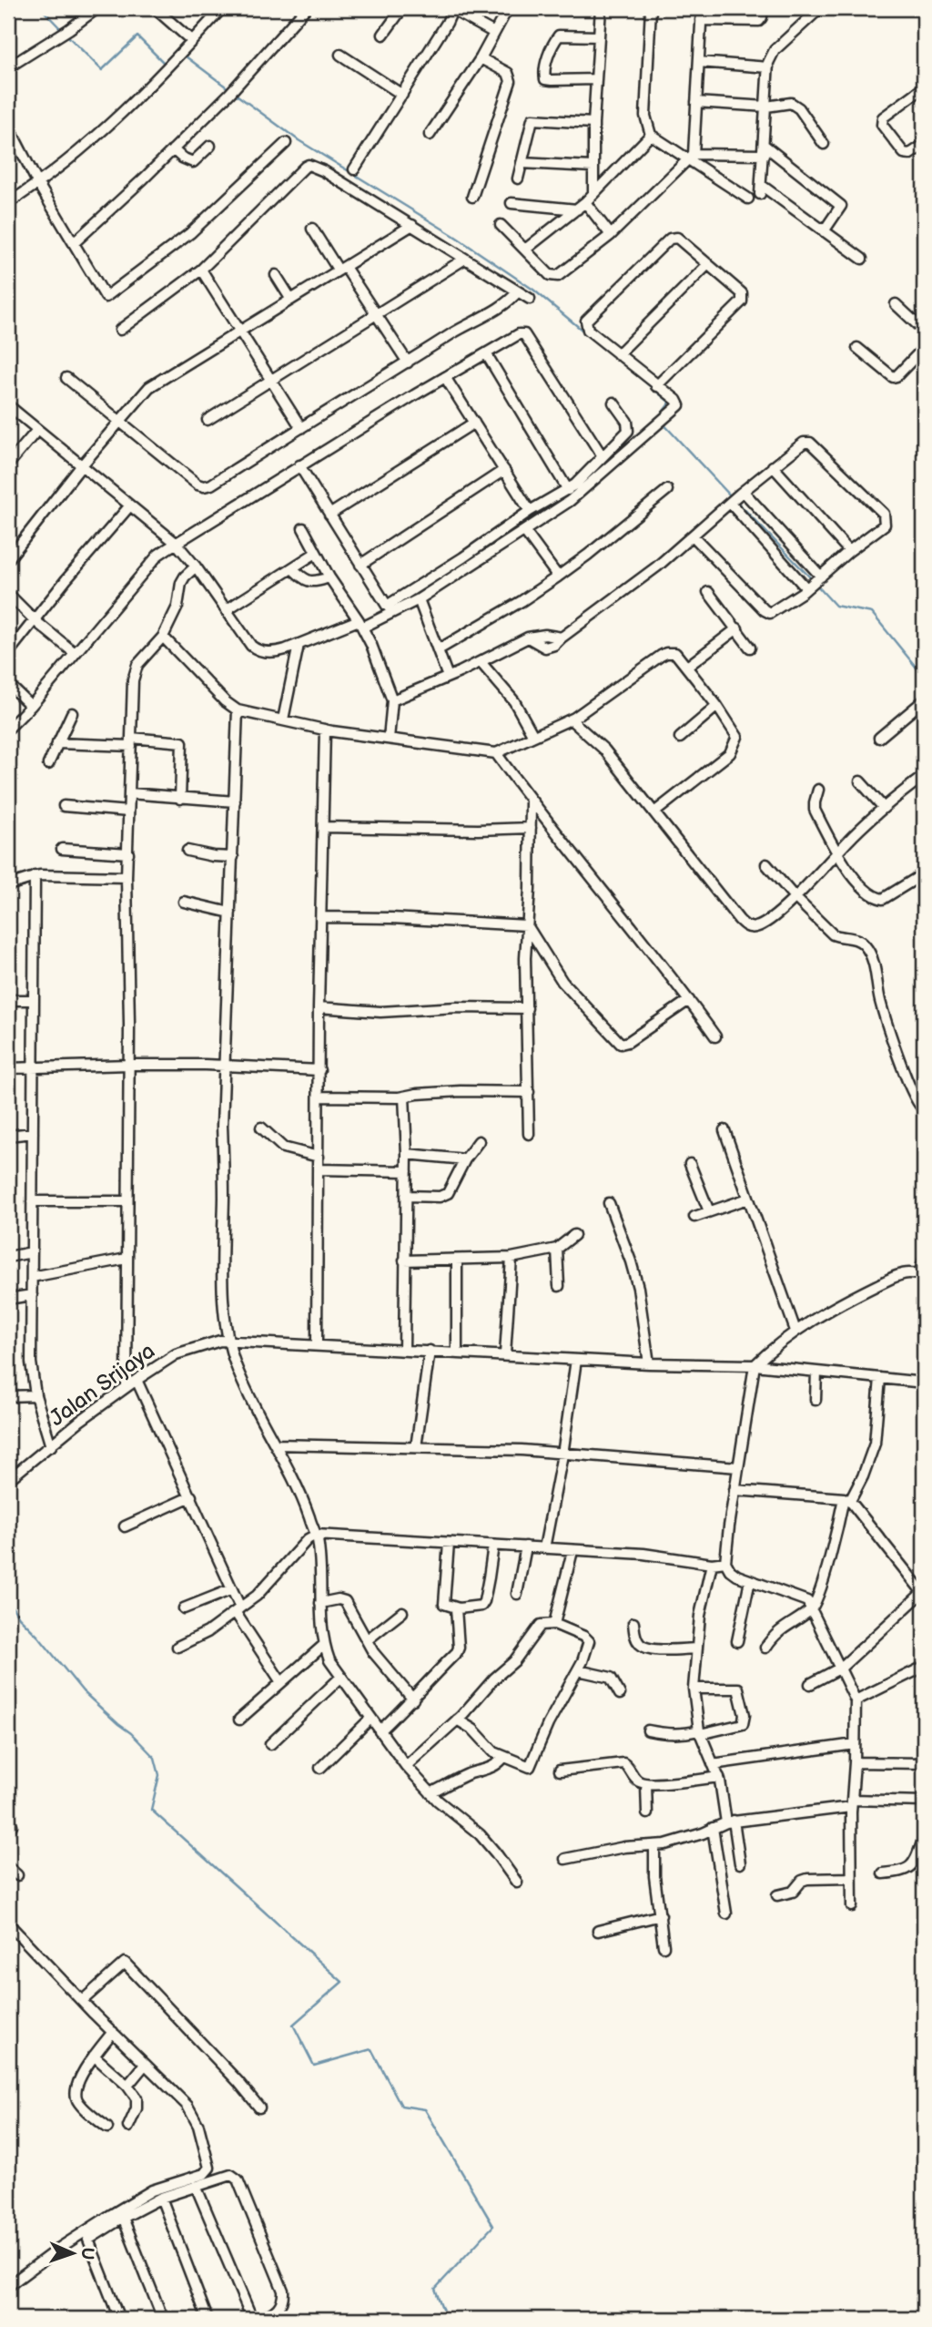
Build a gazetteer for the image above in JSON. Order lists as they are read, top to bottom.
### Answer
{
  "streets": {
    "street": ["Jalan Srijaya"]
  },
  "north": "right"
}
